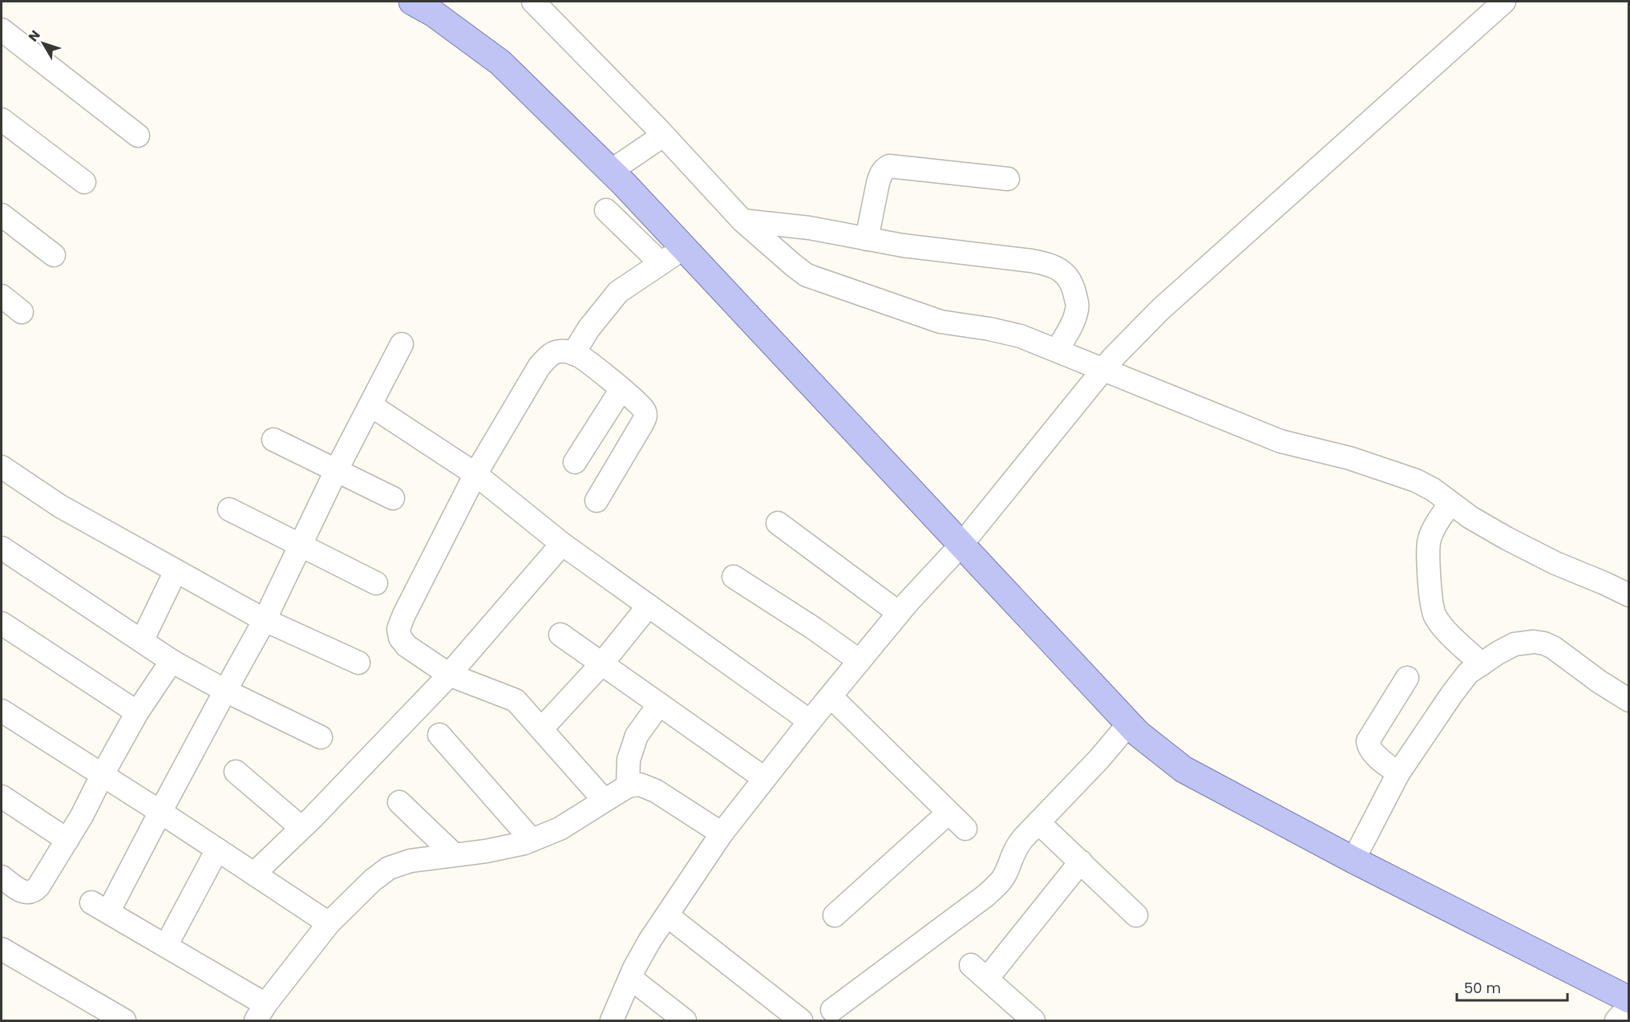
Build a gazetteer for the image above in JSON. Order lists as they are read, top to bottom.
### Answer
{
  "scale_bar": "50 m",
  "north": "top left"
}
